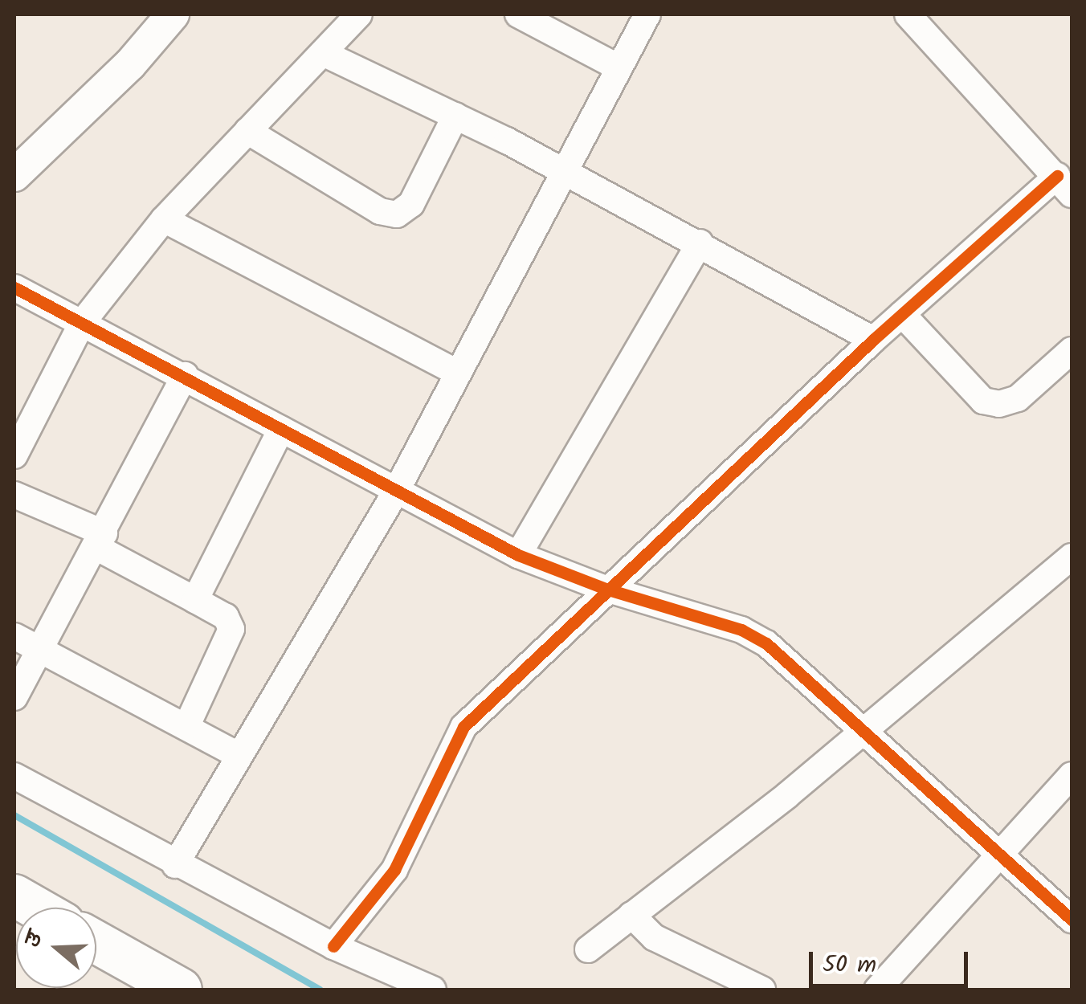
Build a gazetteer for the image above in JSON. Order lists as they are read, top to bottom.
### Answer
{
  "scale_bar": "50 m",
  "north": "left"
}
